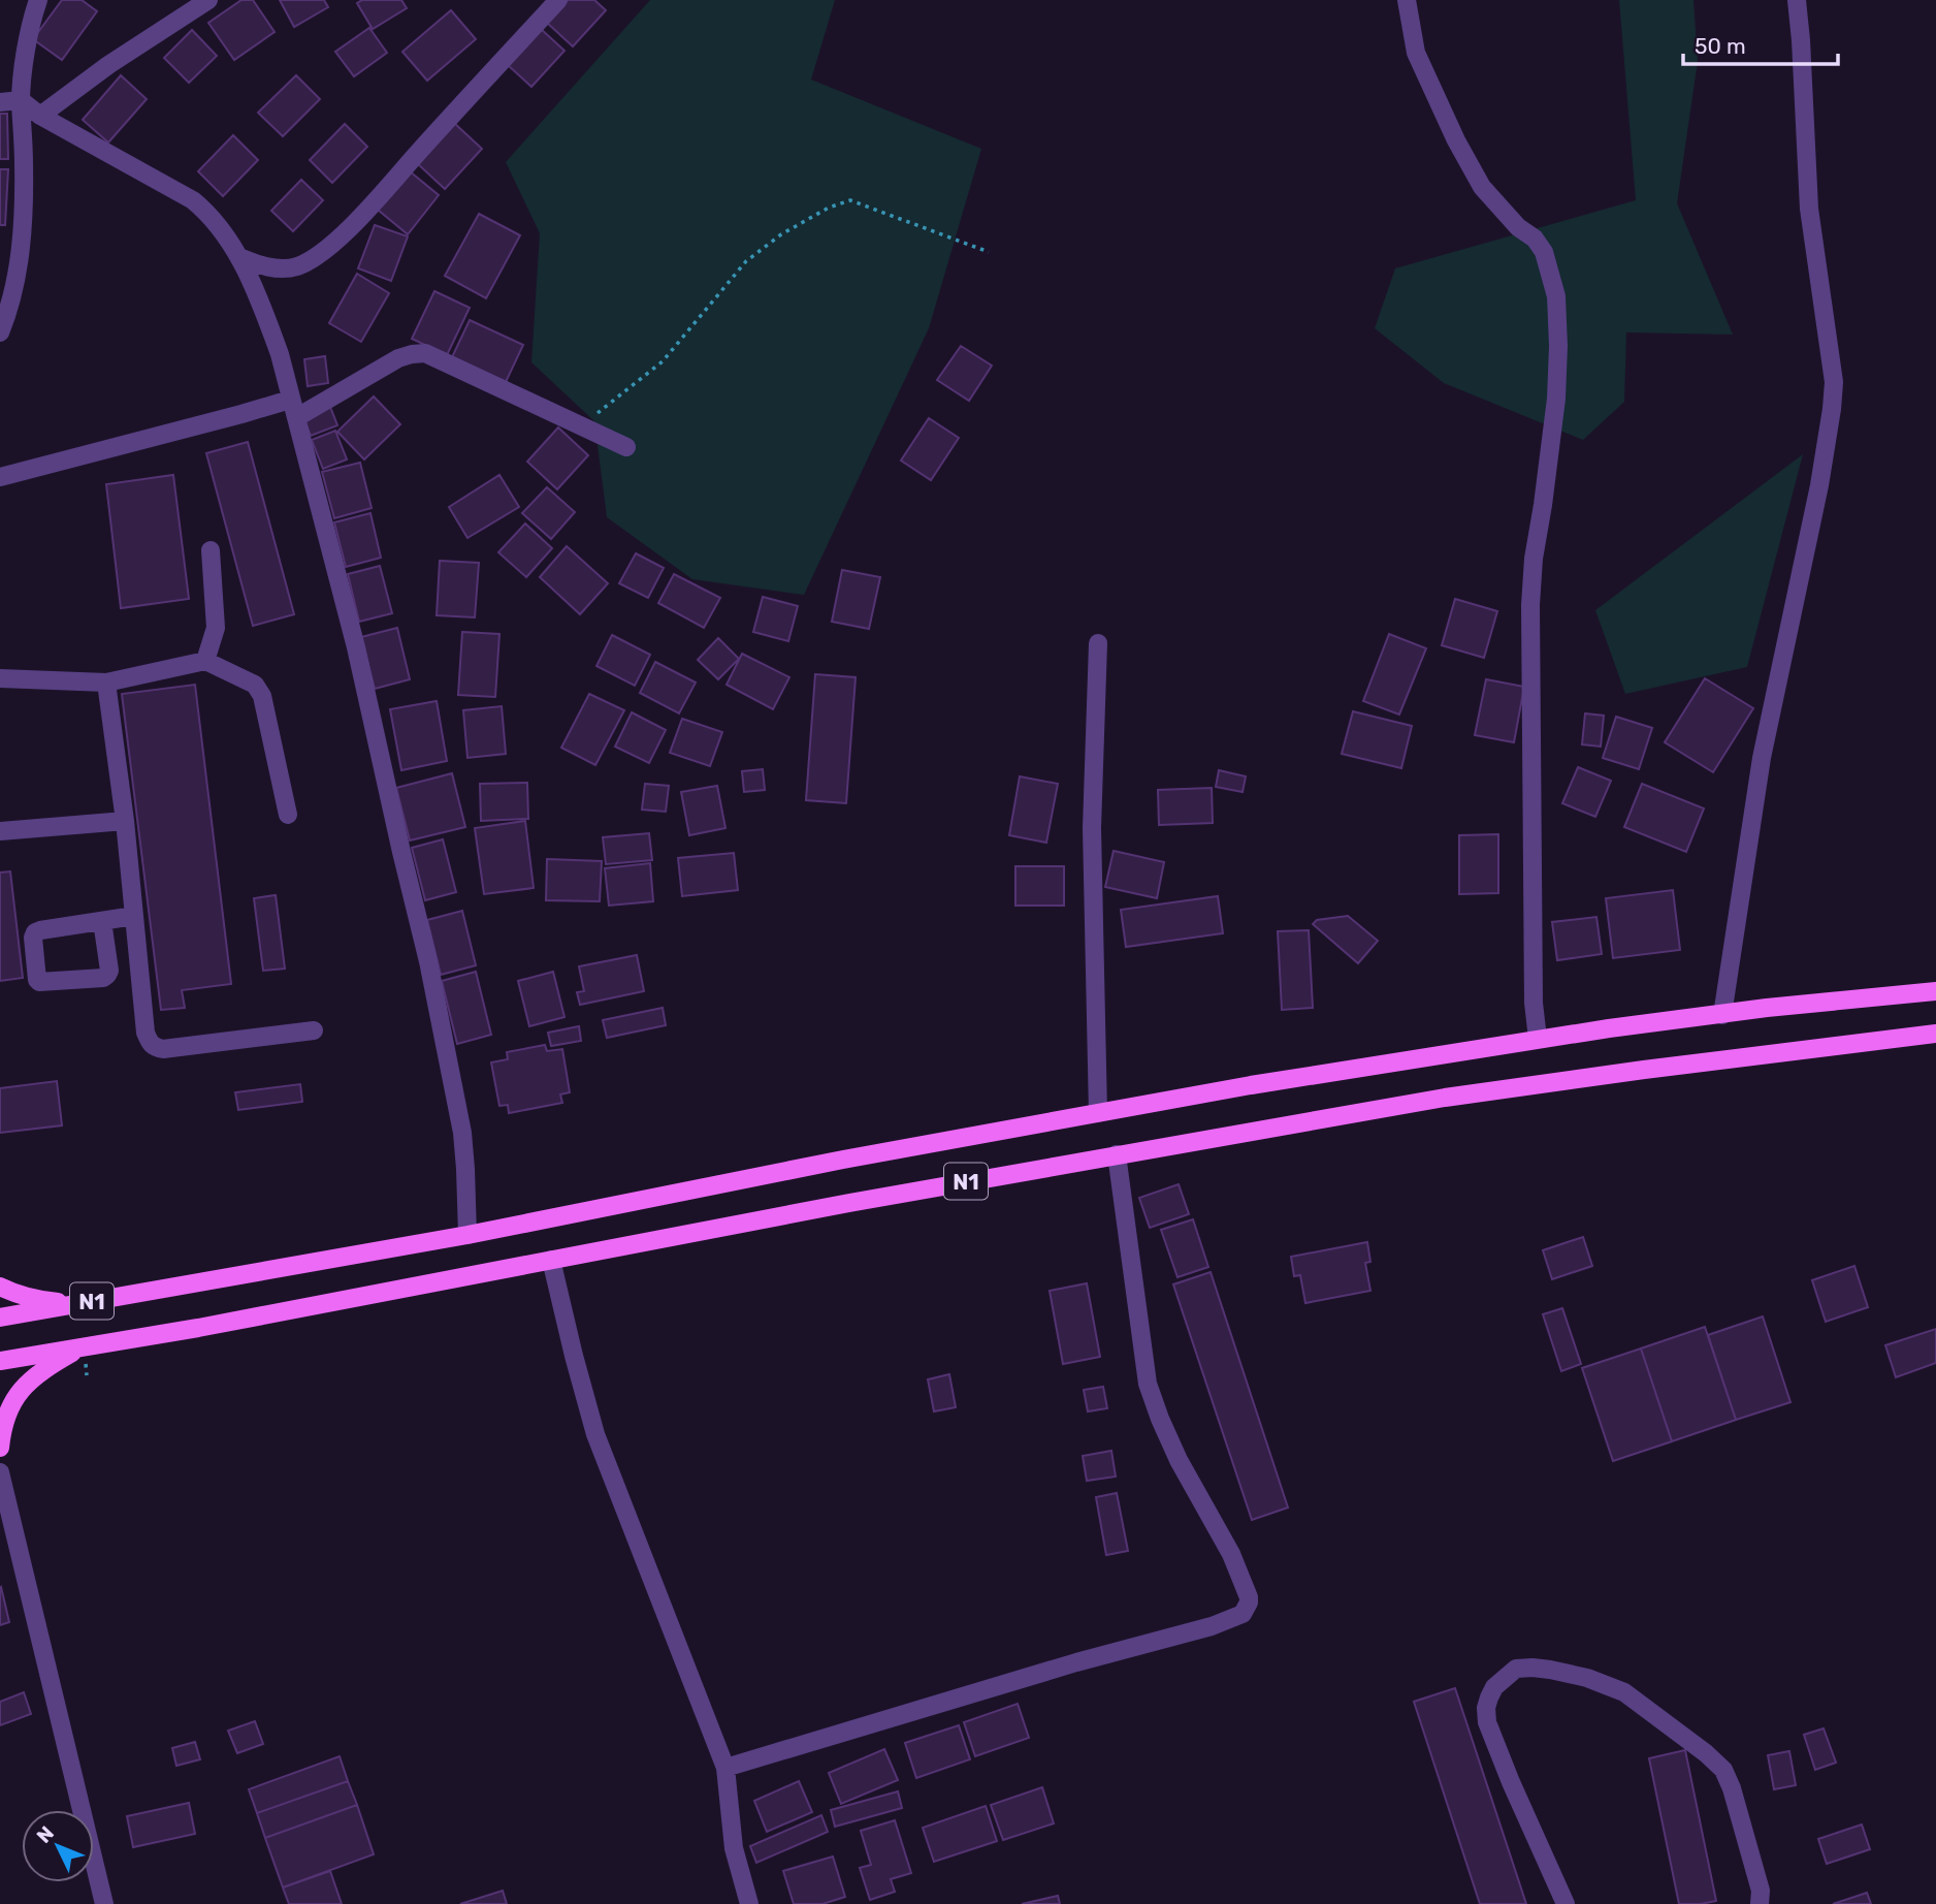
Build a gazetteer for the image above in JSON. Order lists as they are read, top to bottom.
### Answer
{
  "streets": {
    "main road": ["N1"]
  },
  "scale_bar": "50 m",
  "north": "top left"
}
